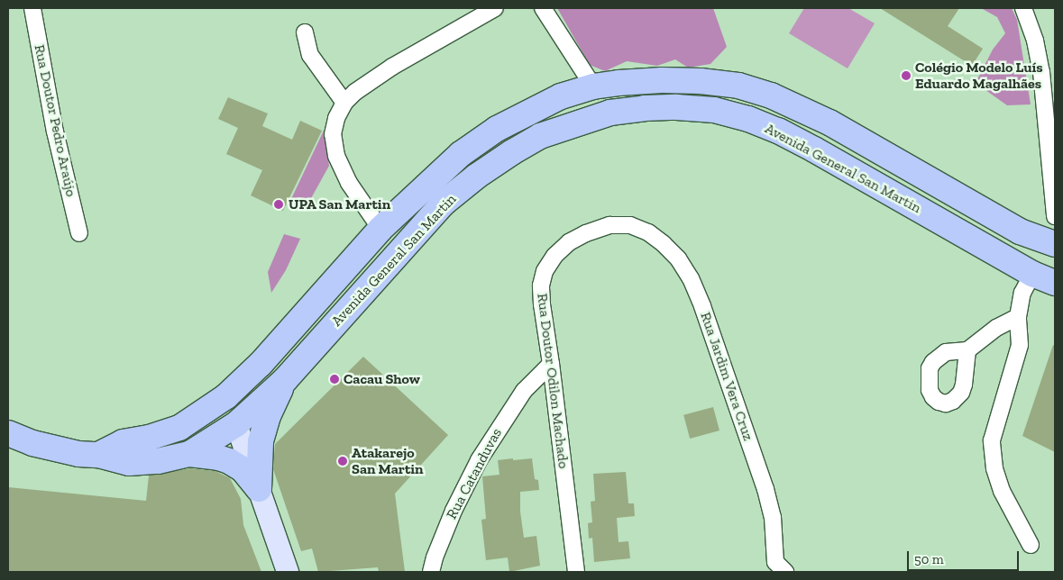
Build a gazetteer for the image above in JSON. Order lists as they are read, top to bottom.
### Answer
{
  "streets": {
    "main road": ["Avenida General San Martin"],
    "street": [
      "Rua Doutor Pedro Araújo",
      "Rua Jardim Vera Cruz",
      "Rua Doutor Odilon Machado",
      "Rua Catanduvas"
    ]
  },
  "crossings": [
    ["Rua Jardim Vera Cruz", "Rua Doutor Odilon Machado"],
    ["Rua Doutor Odilon Machado", "Rua Catanduvas"]
  ],
  "places": [
    "Colégio Modelo Luís Eduardo Magalhães",
    "UPA San Martin",
    "Cacau Show",
    "Atakarejo San Martin"
  ],
  "scale_bar": "50 m"
}
